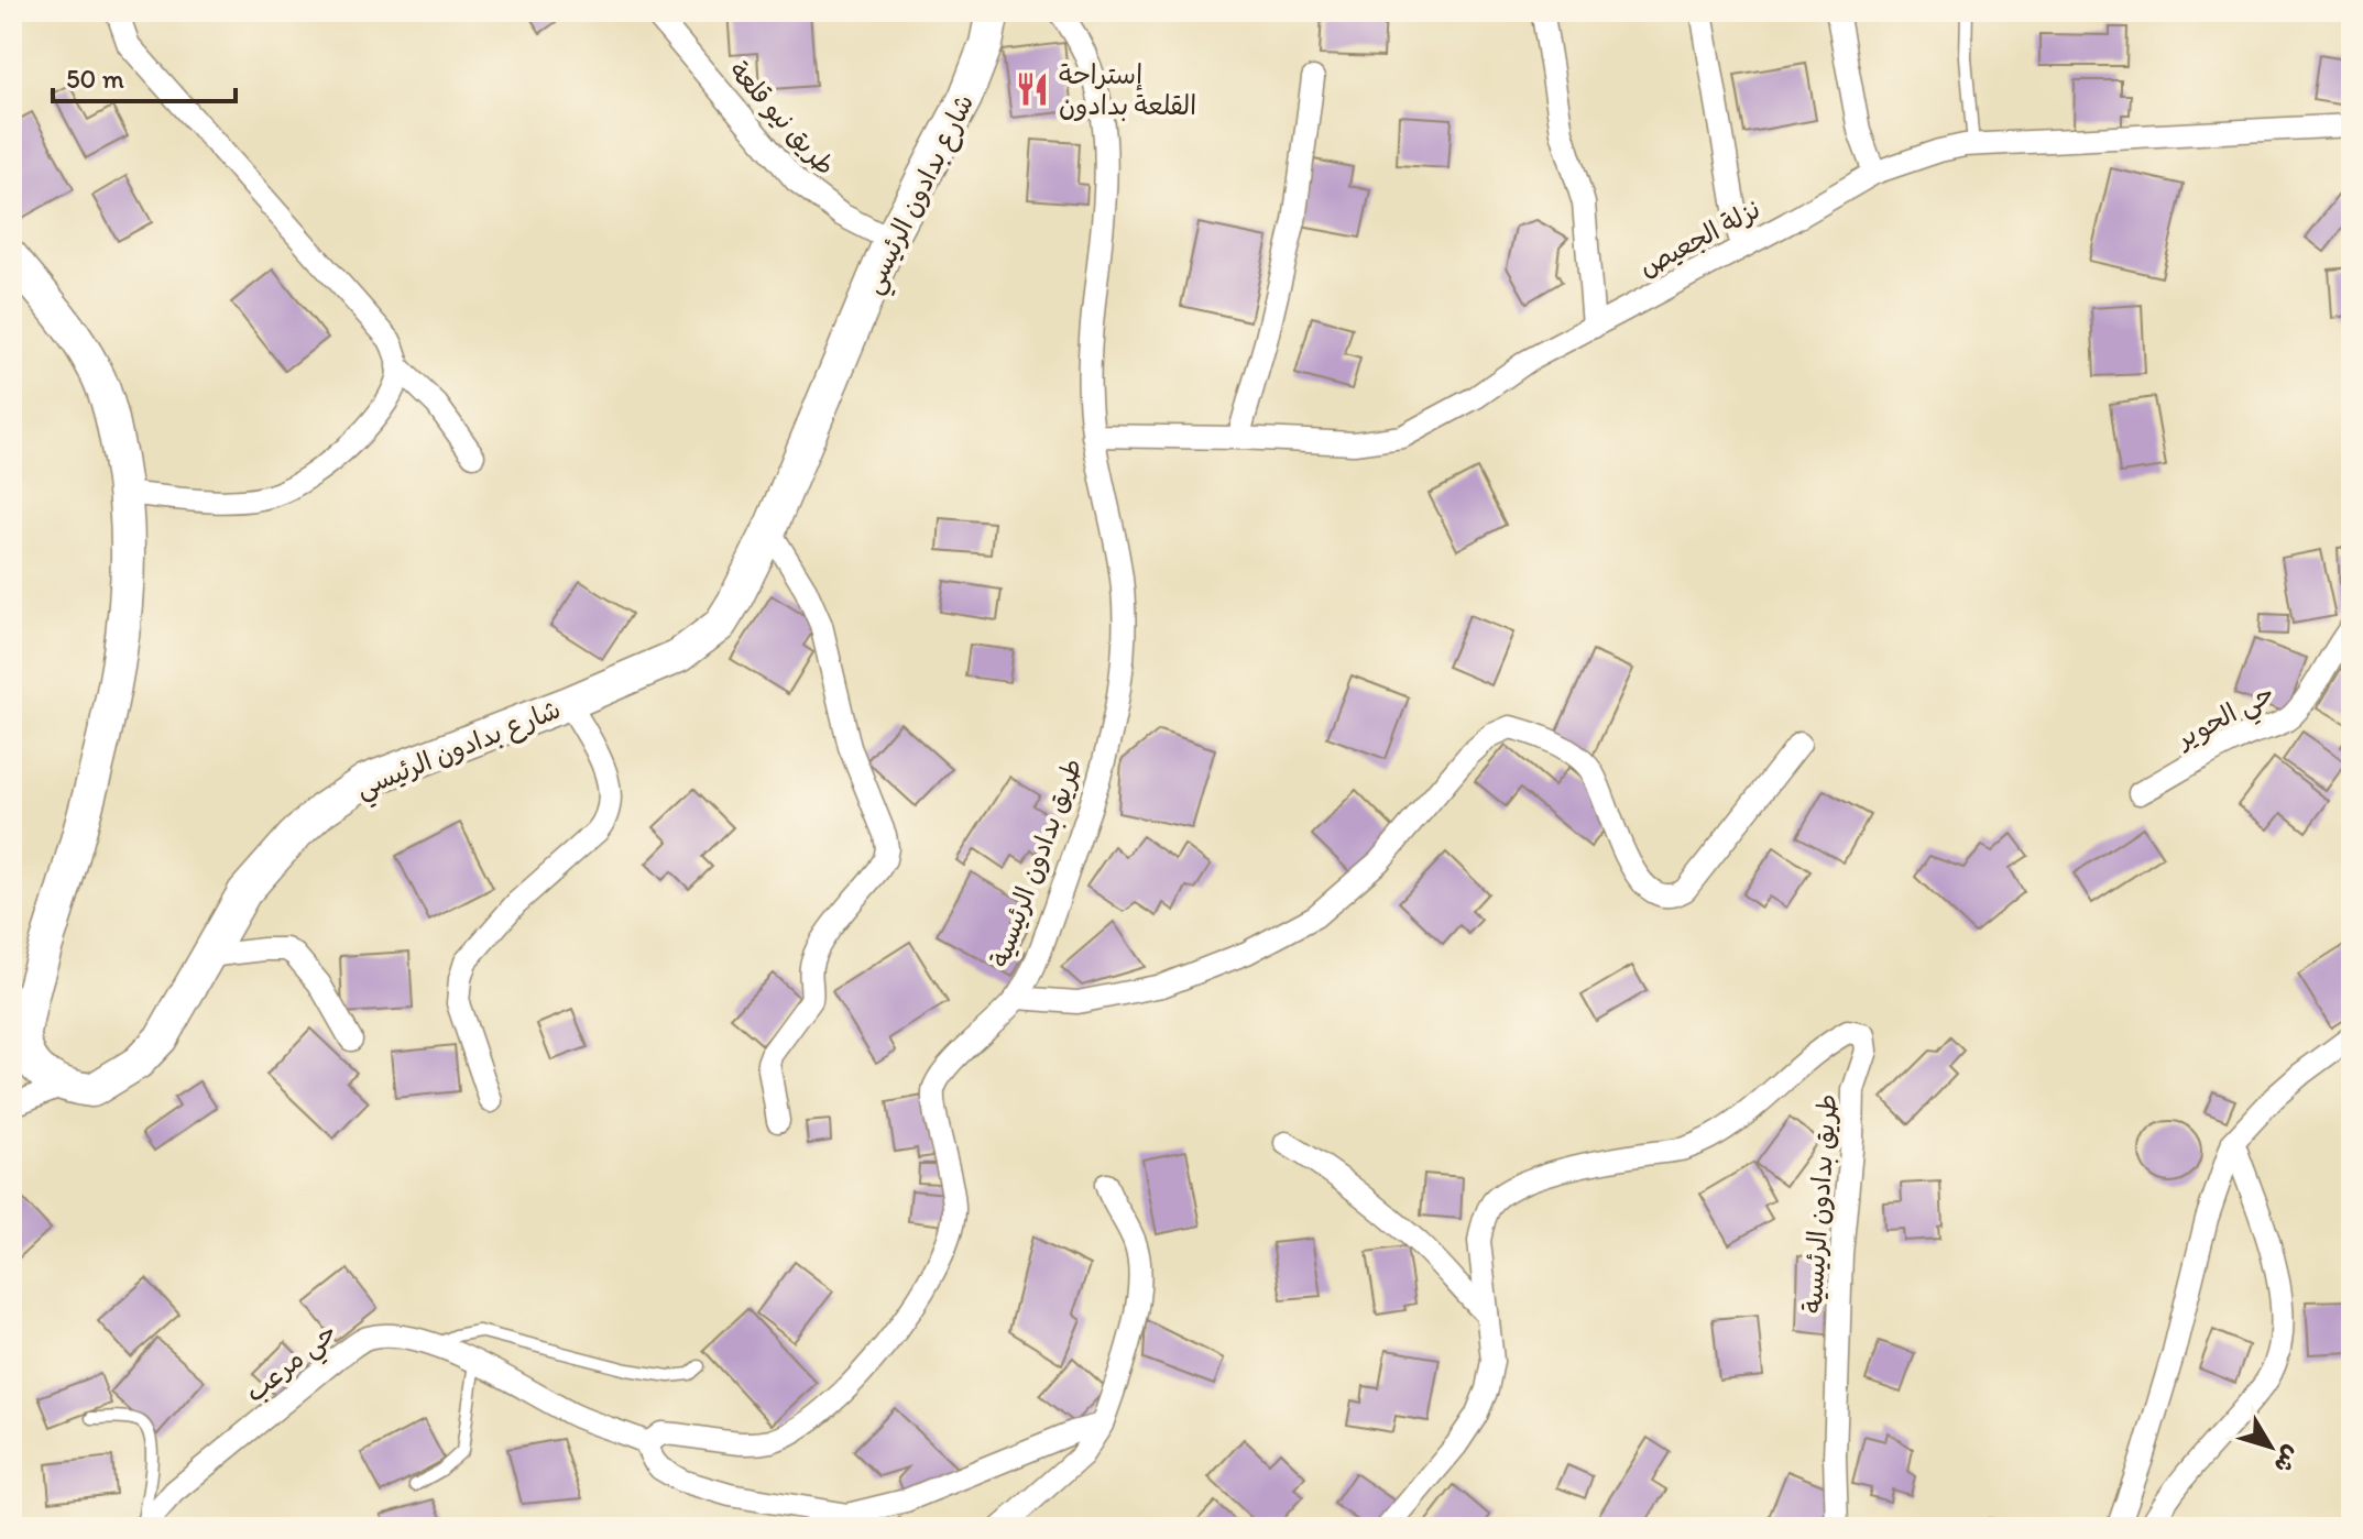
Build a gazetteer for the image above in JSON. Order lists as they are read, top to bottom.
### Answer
{
  "streets": {
    "main road": ["شارع بدادون الرئيسي"],
    "street": [
      "طريق نيو قلعة",
      "نزلة الجعيص",
      "حي الحوير",
      "طريق بدادون الرئيسية",
      "حي مرعب"
    ]
  },
  "crossings": [
    ["طريق نيو قلعة", "شارع بدادون الرئيسي"],
    ["نزلة الجعيص", "طريق بدادون الرئيسية"],
    ["طريق بدادون الرئيسية", "حي مرعب"]
  ],
  "places": {
    "restaurant": ["إستراحة القلعة بدادون"]
  },
  "scale_bar": "50 m",
  "north": "bottom right"
}
